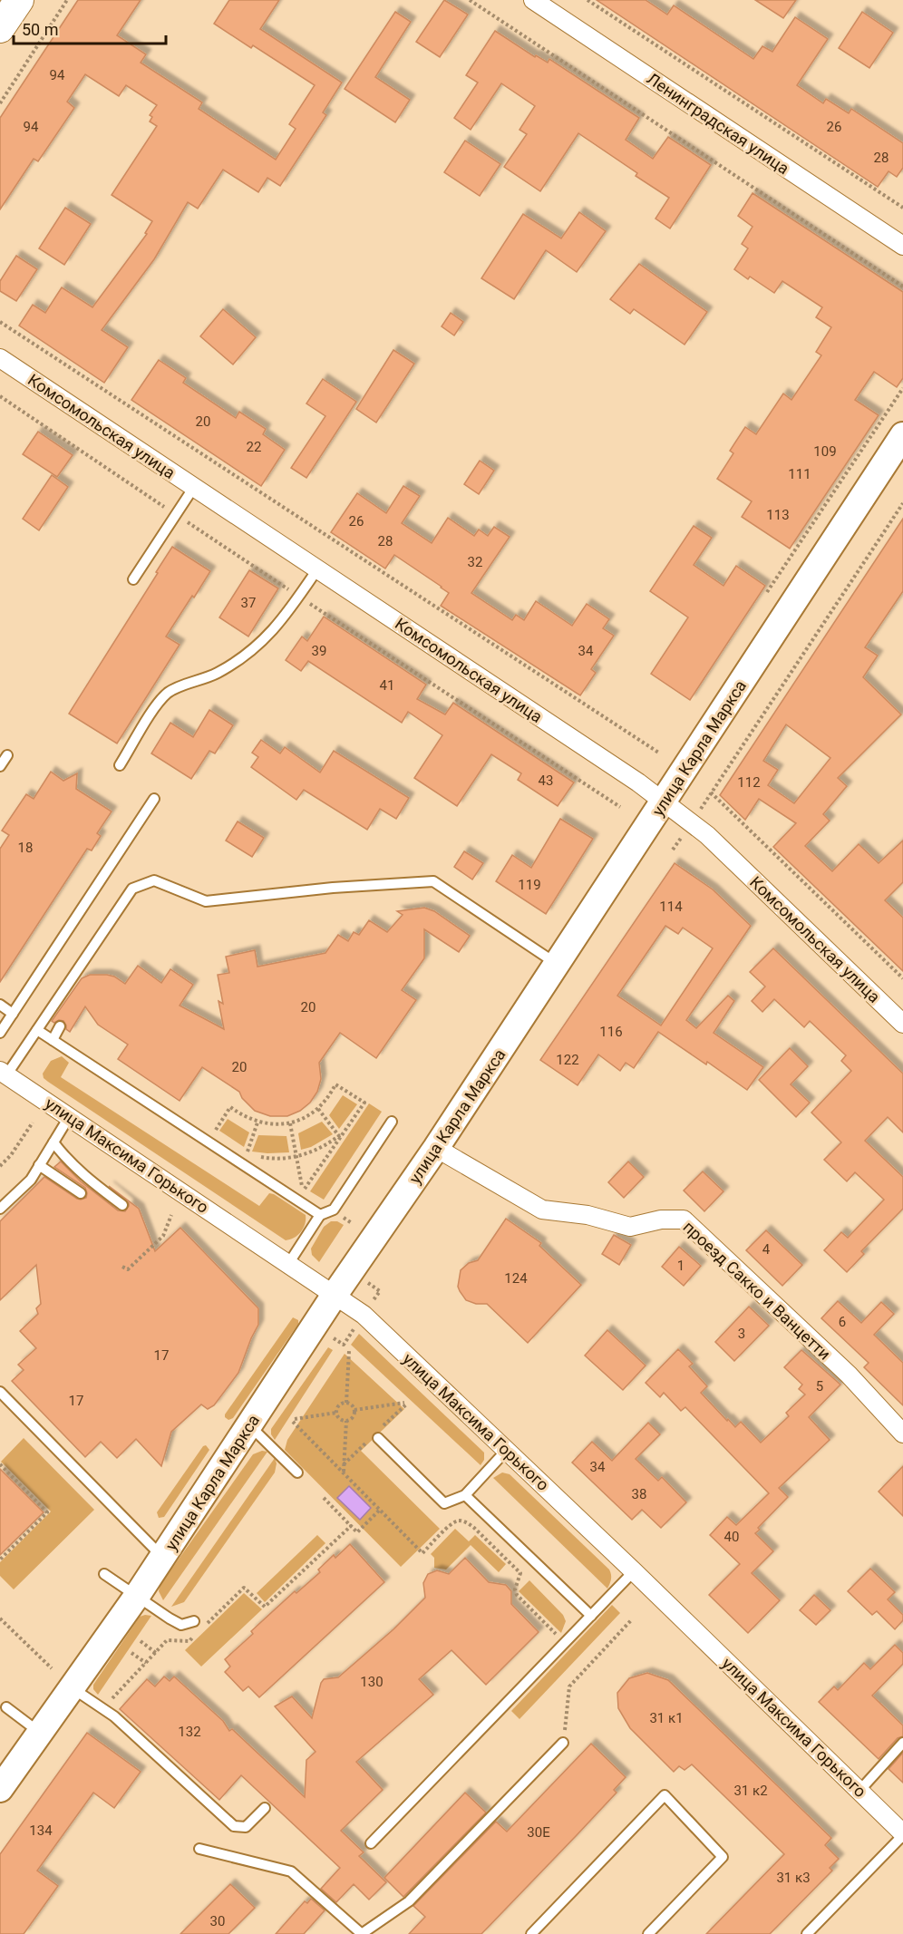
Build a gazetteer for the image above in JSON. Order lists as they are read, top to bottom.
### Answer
{
  "streets": {
    "main road": ["улица Карла Маркса"],
    "street": [
      "Ленинградская улица",
      "Комсомольская улица",
      "улица Максима Горького",
      "проезд Сакко и Ванцетти"
    ]
  },
  "crossings": [
    ["Комсомольская улица", "улица Карла Маркса"],
    ["улица Карла Маркса", "улица Максима Горького"],
    ["улица Карла Маркса", "проезд Сакко и Ванцетти"]
  ],
  "house_numbers": [
    "94",
    "94",
    "26",
    "28",
    "20",
    "22",
    "109",
    "111",
    "113",
    "26",
    "28",
    "32",
    "37",
    "39",
    "34",
    "41",
    "43",
    "112",
    "18",
    "119",
    "114",
    "20",
    "116",
    "122",
    "20",
    "4",
    "1",
    "124",
    "6",
    "3",
    "17",
    "5",
    "17",
    "34",
    "38",
    "40",
    "130",
    "31 к1",
    "132",
    "31 к2",
    "134",
    "30Е",
    "31 к3",
    "30"
  ],
  "scale_bar": "50 m"
}
